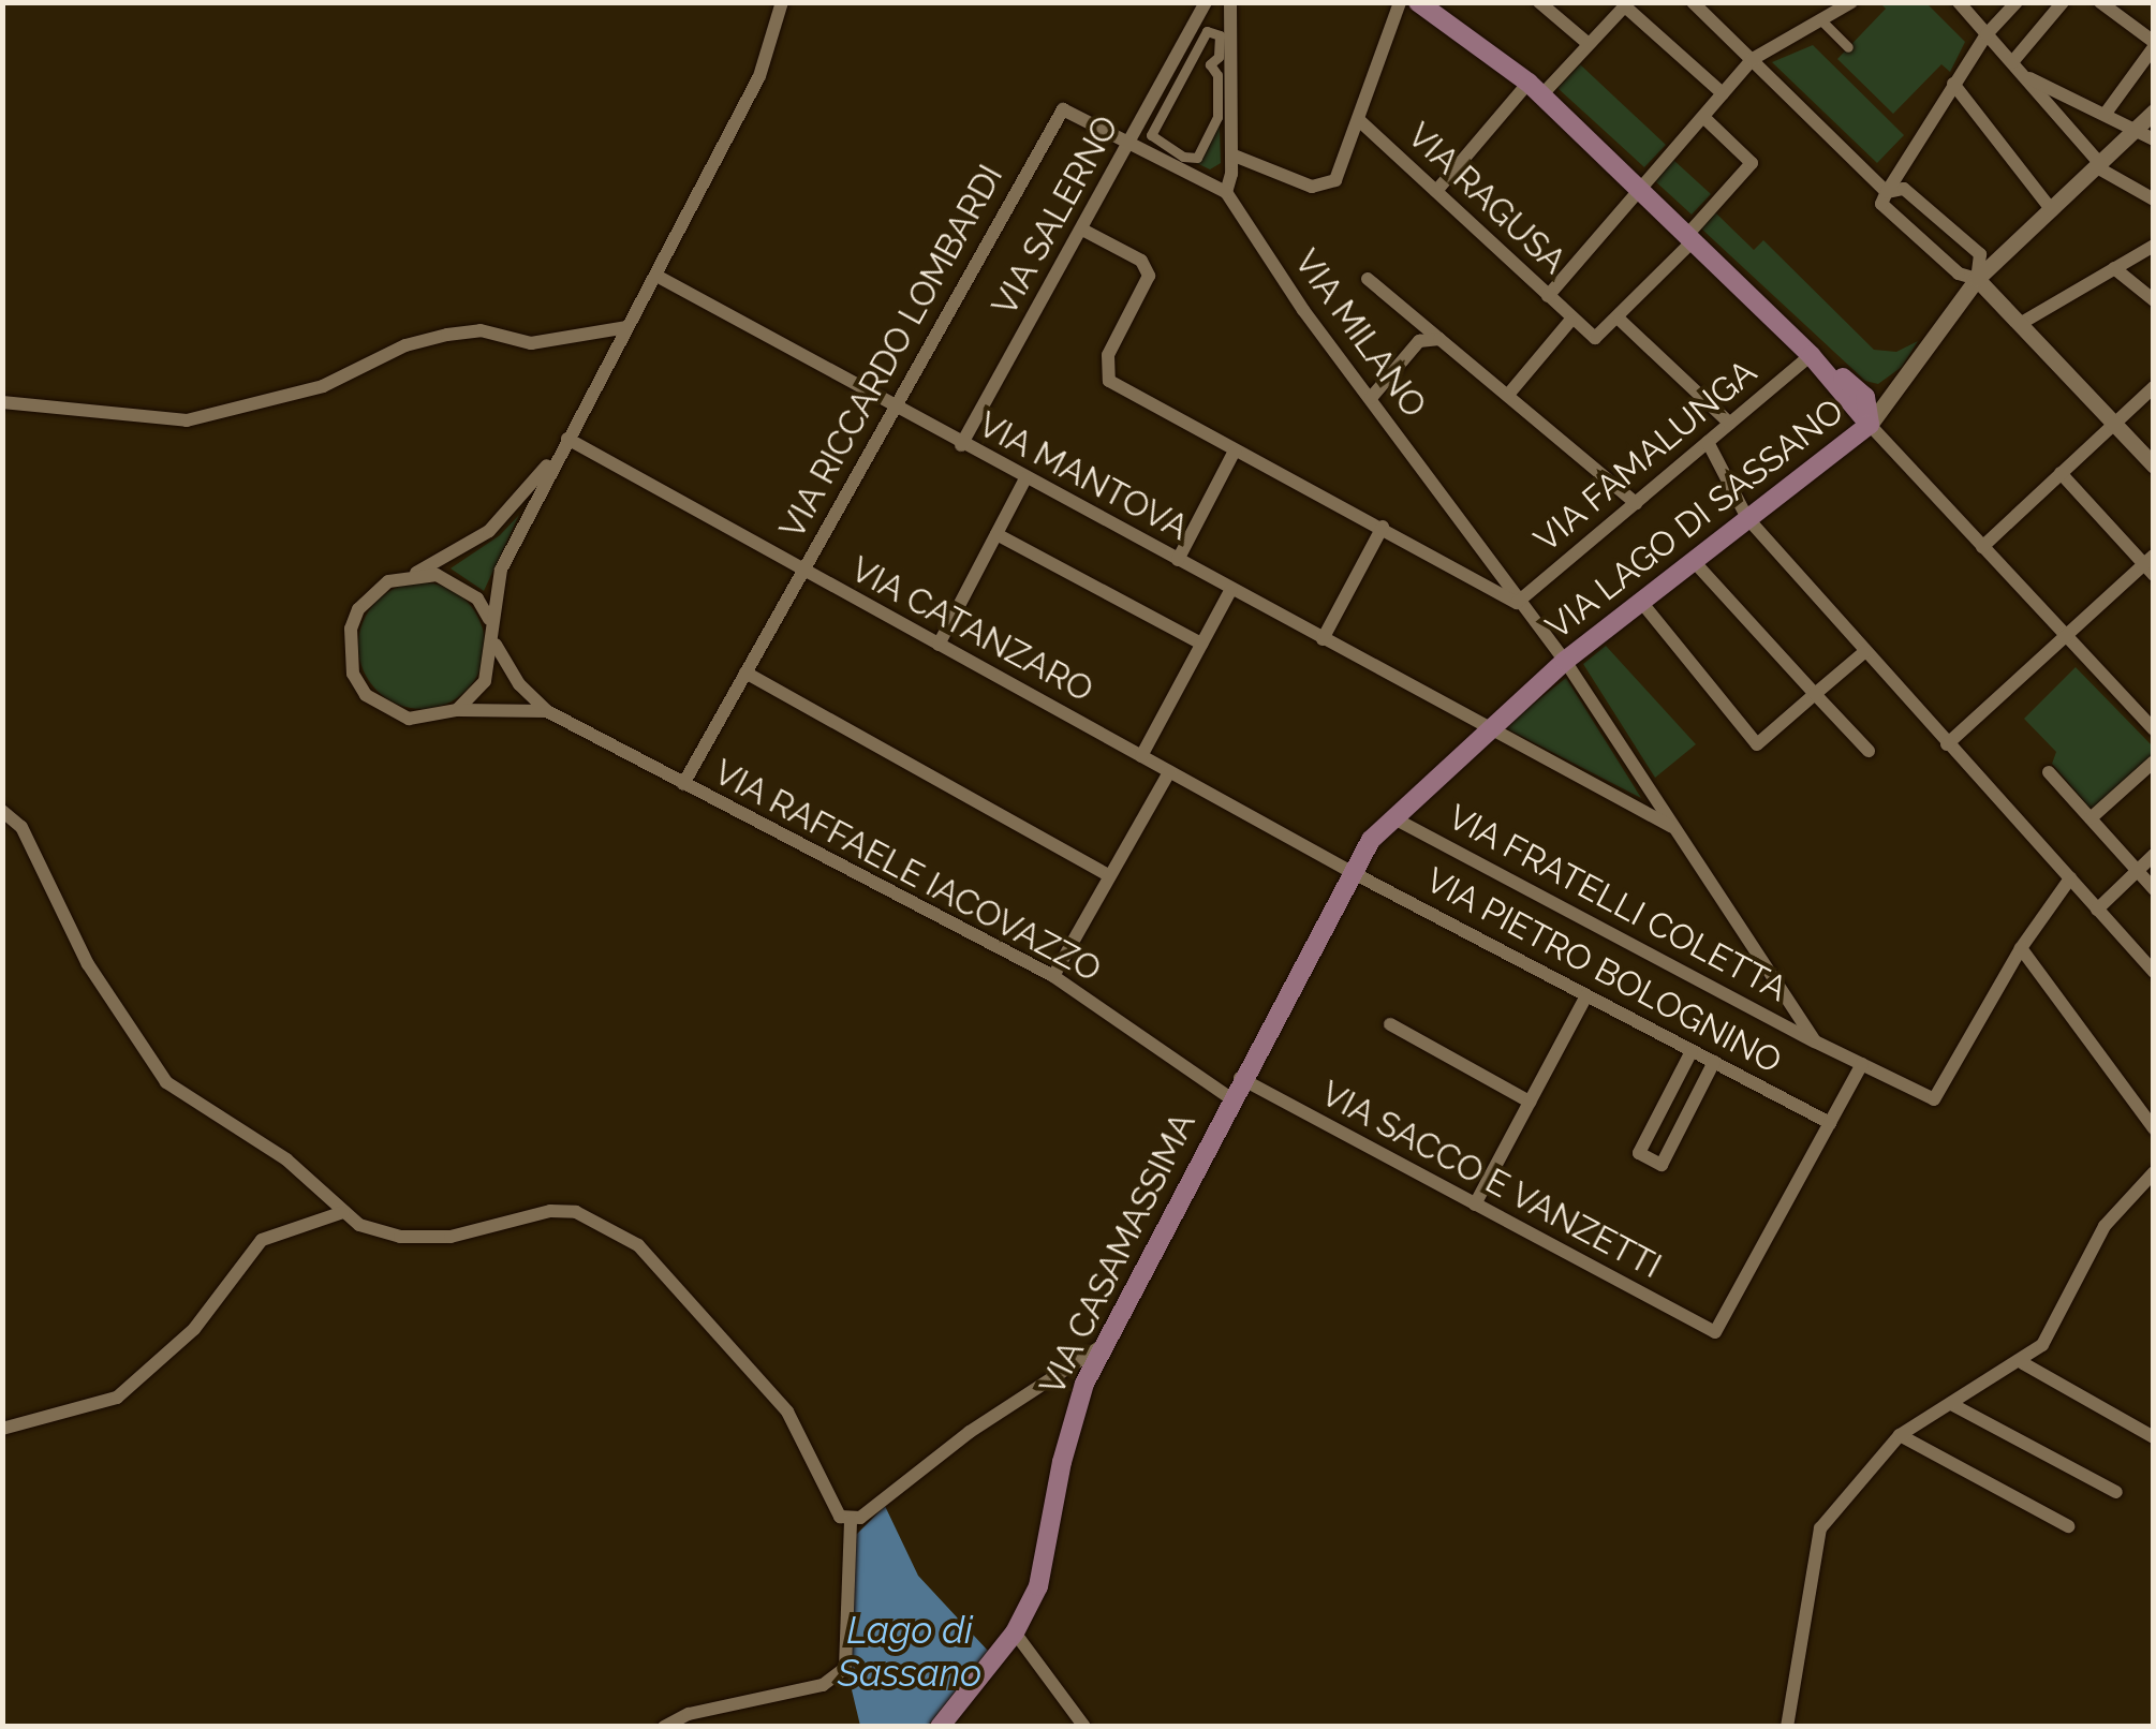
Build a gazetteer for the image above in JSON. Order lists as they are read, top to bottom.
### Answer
{
  "streets": {
    "main road": ["VIA LAGO DI SASSANO", "VIA CASAMASSIMA"],
    "street": [
      "VIA RAGUSA",
      "VIA SALERNO",
      "VIA MILANO",
      "VIA RICCARDO LOMBARDI",
      "VIA FAMALUNGA",
      "VIA MANTOVA",
      "VIA CATANZARO",
      "VIA RAFFAELE IACOVAZZO",
      "VIA FRATELLI COLETTA",
      "VIA PIETRO BOLOGNINO",
      "VIA SACCO E VANZETTI"
    ]
  },
  "crossings": [
    ["VIA SALERNO", "VIA RICCARDO LOMBARDI"],
    ["VIA SALERNO", "VIA MANTOVA"],
    ["VIA MILANO", "VIA RICCARDO LOMBARDI"],
    ["VIA MILANO", "VIA FAMALUNGA"],
    ["VIA MILANO", "VIA MANTOVA"],
    ["VIA MILANO", "VIA LAGO DI SASSANO"],
    ["VIA MILANO", "VIA FRATELLI COLETTA"],
    ["VIA RICCARDO LOMBARDI", "VIA MANTOVA"],
    ["VIA RICCARDO LOMBARDI", "VIA CATANZARO"],
    ["VIA RICCARDO LOMBARDI", "VIA RAFFAELE IACOVAZZO"],
    ["VIA MANTOVA", "VIA LAGO DI SASSANO"],
    ["VIA LAGO DI SASSANO", "VIA CATANZARO"],
    ["VIA LAGO DI SASSANO", "VIA FRATELLI COLETTA"],
    ["VIA LAGO DI SASSANO", "VIA PIETRO BOLOGNINO"],
    ["VIA LAGO DI SASSANO", "VIA CASAMASSIMA"],
    ["VIA CATANZARO", "VIA PIETRO BOLOGNINO"],
    ["VIA CATANZARO", "VIA CASAMASSIMA"],
    ["VIA RAFFAELE IACOVAZZO", "VIA CASAMASSIMA"],
    ["VIA PIETRO BOLOGNINO", "VIA SACCO E VANZETTI"],
    ["VIA PIETRO BOLOGNINO", "VIA CASAMASSIMA"],
    ["VIA SACCO E VANZETTI", "VIA CASAMASSIMA"]
  ],
  "water": ["Lago di Sassano"]
}
